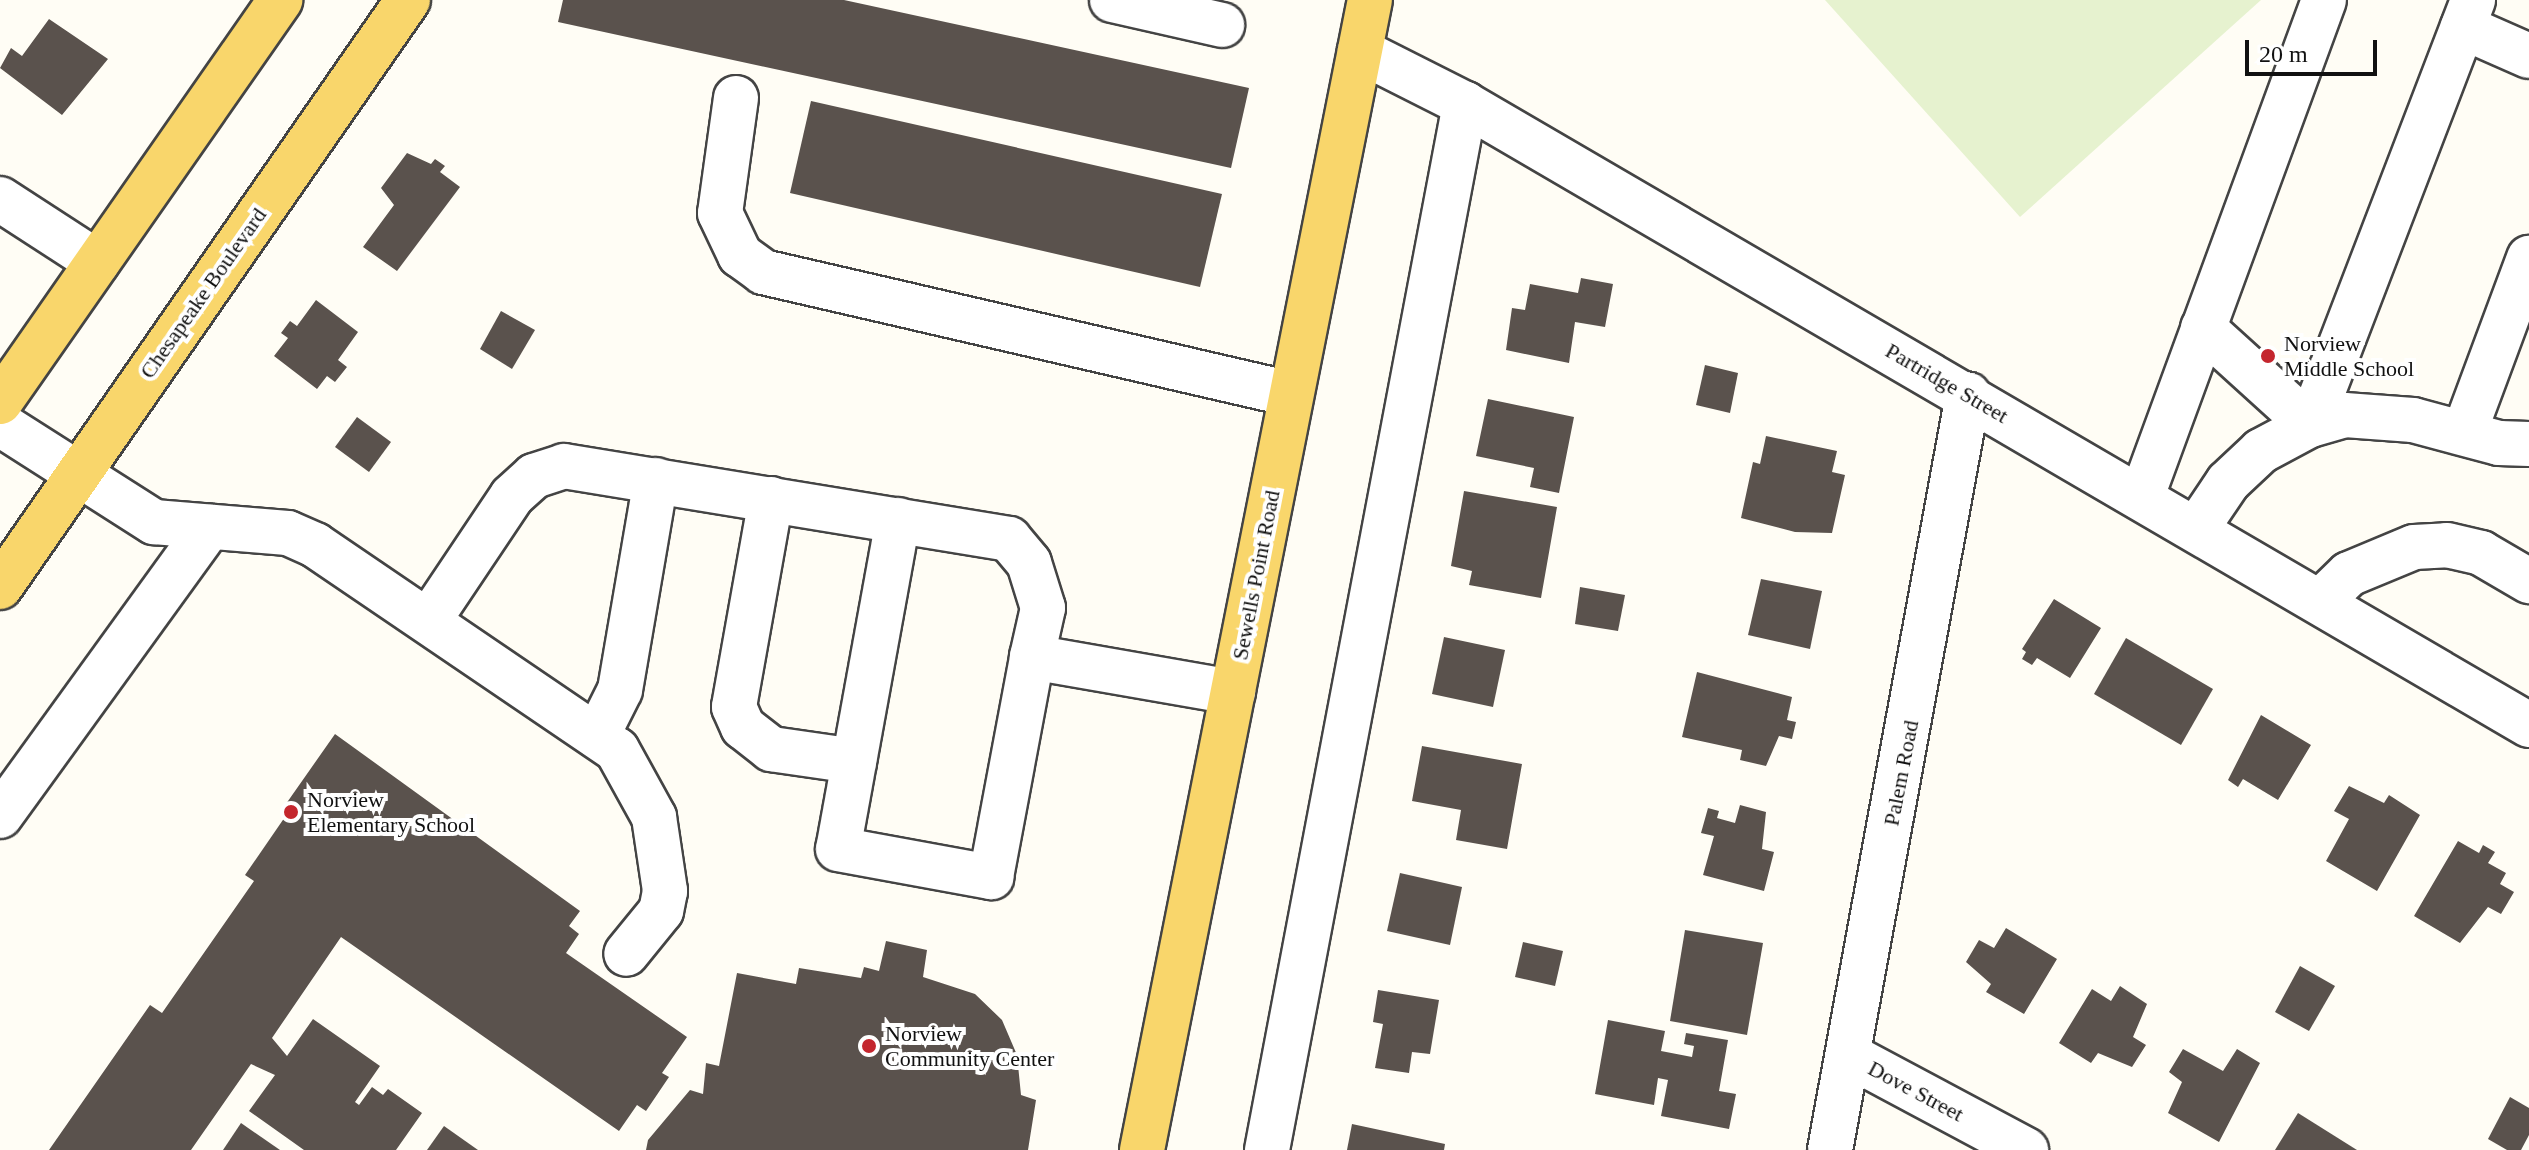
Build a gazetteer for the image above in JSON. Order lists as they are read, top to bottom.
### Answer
{
  "streets": {
    "main road": ["Chesapeake Boulevard", "Sewells Point Road"],
    "street": ["Partridge Street", "Palem Road", "Dove Street"]
  },
  "crossings": [
    ["Partridge Street", "Sewells Point Road"],
    ["Partridge Street", "Palem Road"],
    ["Palem Road", "Dove Street"]
  ],
  "places": ["Norview Middle School", "Norview Elementary School", "Norview Community Center"],
  "scale_bar": "20 m"
}
